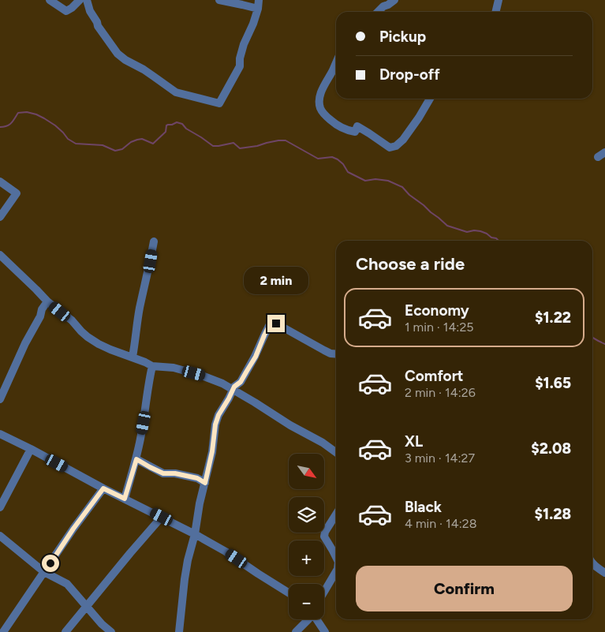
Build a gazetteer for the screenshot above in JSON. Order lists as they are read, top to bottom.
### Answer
{
  "north": "bottom right",
  "page": {
    "banner": ["Pickup", "Drop-off"],
    "heading": "Choose a ride",
    "bubble": "2 min",
    "list": [
      {
        "name": "Economy",
        "note": "1 min · 14:25",
        "value": "$1.22"
      },
      {
        "name": "Comfort",
        "note": "2 min · 14:26",
        "value": "$1.65"
      },
      {
        "name": "XL",
        "note": "3 min · 14:27",
        "value": "$2.08"
      },
      {
        "name": "Black",
        "note": "4 min · 14:28",
        "value": "$1.28"
      }
    ],
    "map_buttons": ["+", "−"],
    "buttons": "Confirm"
  }
}
